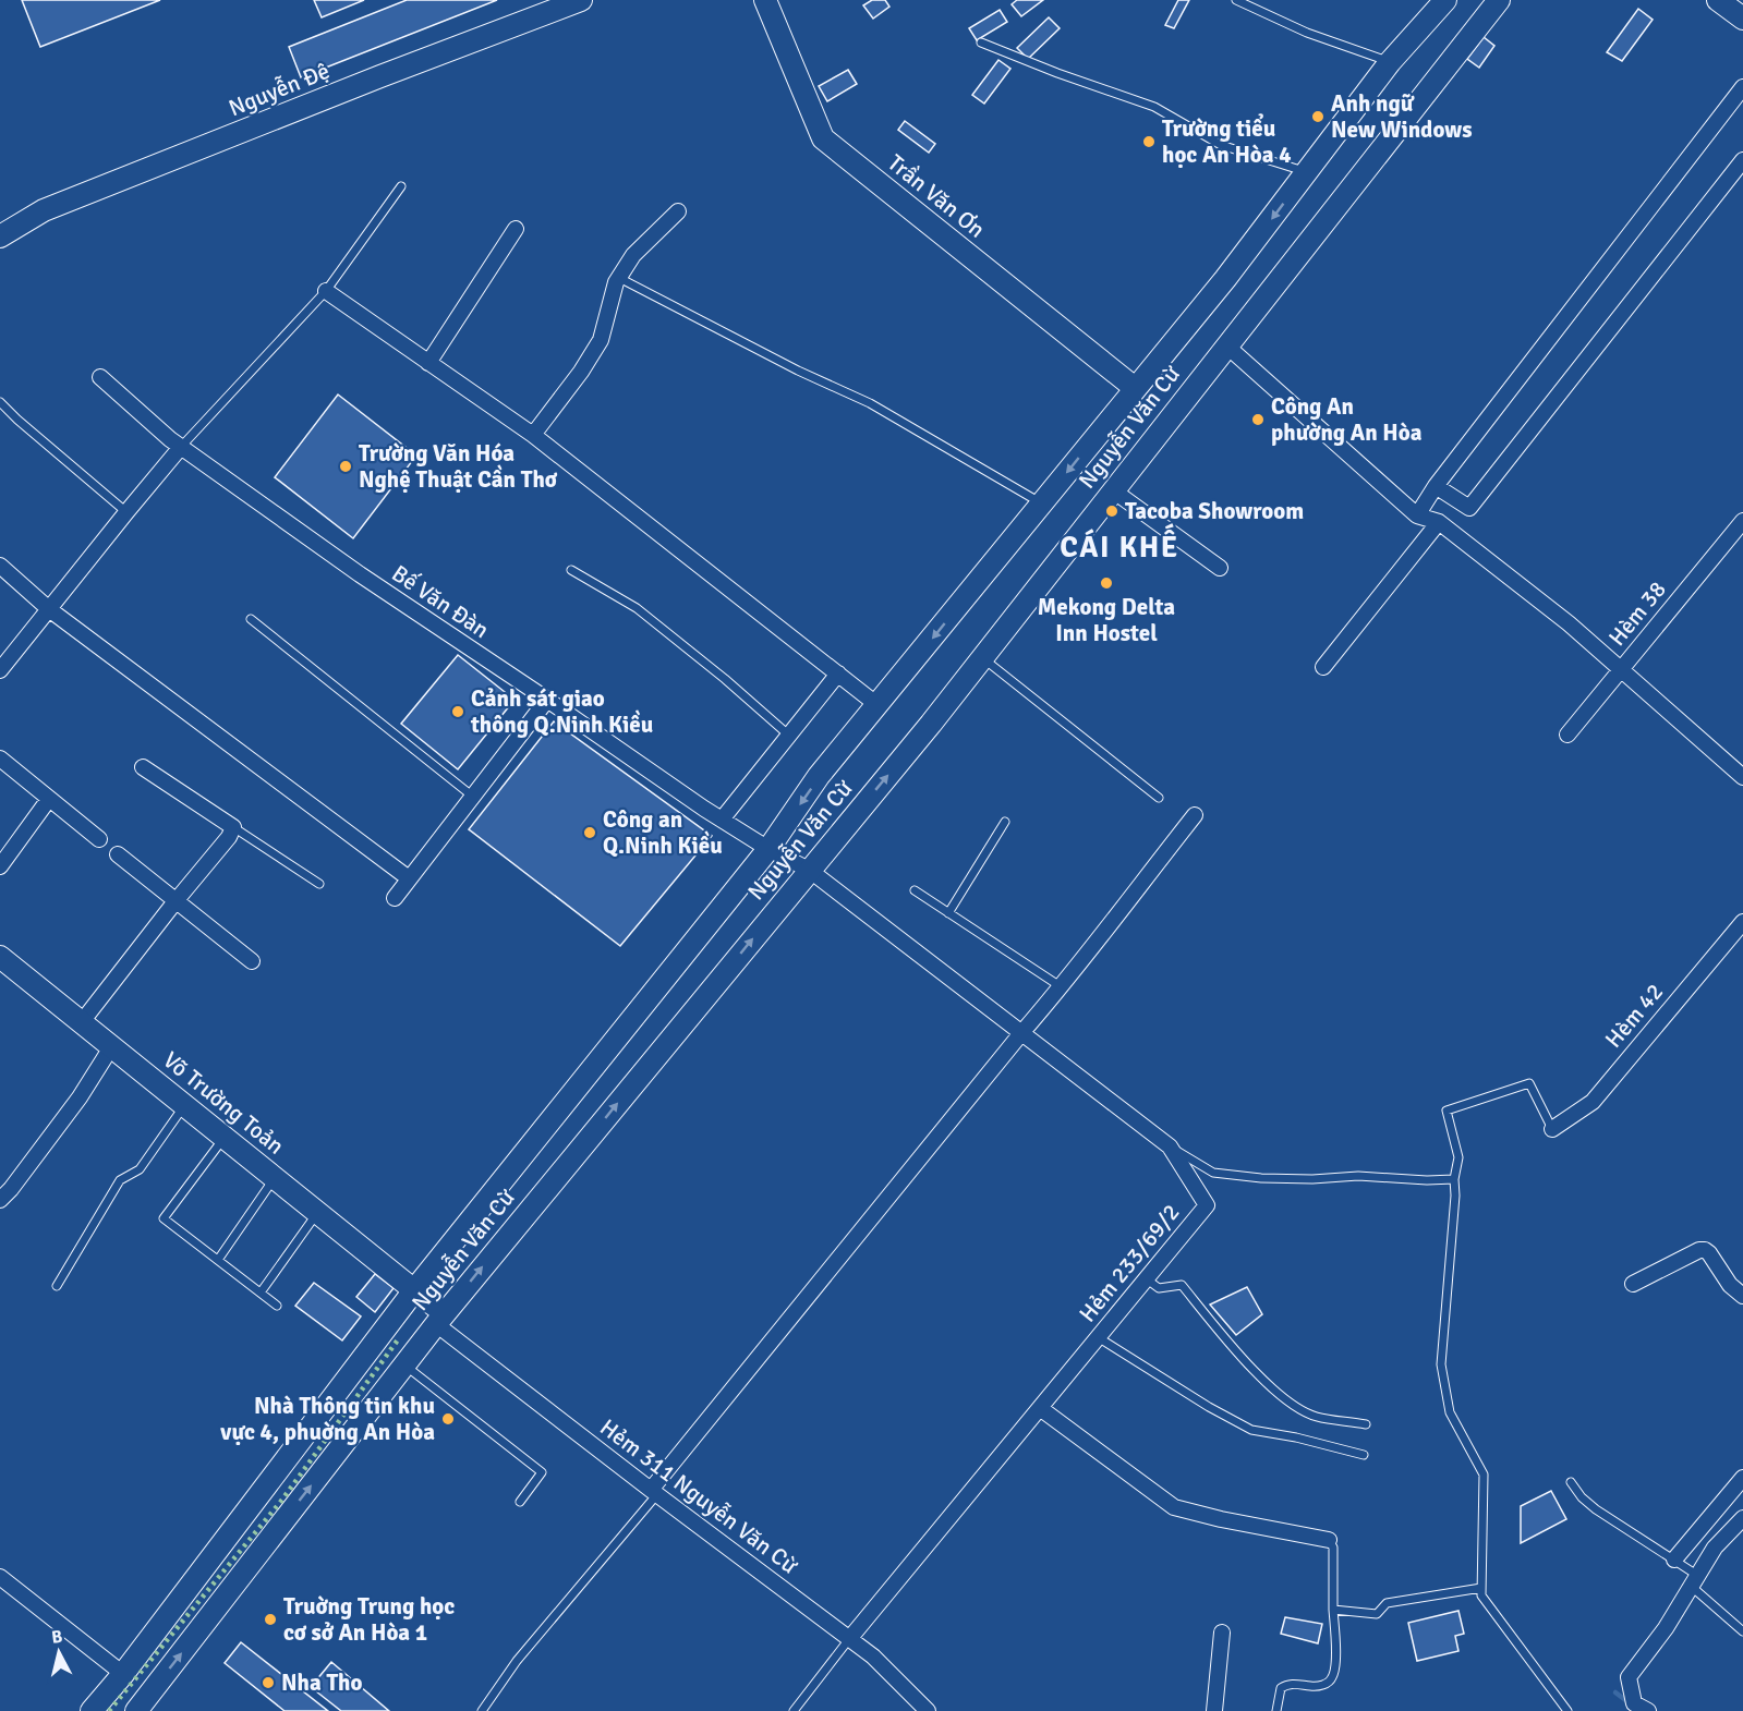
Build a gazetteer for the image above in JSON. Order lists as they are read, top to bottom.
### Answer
{
  "streets": {
    "main road": [
      "Nguyễn Đệ",
      "Trần Văn Ơn",
      "Nguyễn Văn Cừ",
      "Võ Trường Toản"
    ],
    "street": [
      "Bế Văn Đàn",
      "Hèm 38",
      "Hèm 42",
      "Hẻm 233/69/2",
      "Hẻm 311 Nguyễn Văn Cừ"
    ]
  },
  "crossings": [
    ["Trần Văn Ơn", "Nguyễn Văn Cừ"],
    ["Nguyễn Văn Cừ", "Bế Văn Đàn"],
    ["Nguyễn Văn Cừ", "Võ Trường Toản"],
    ["Nguyễn Văn Cừ", "Hẻm 233/69/2"],
    ["Nguyễn Văn Cừ", "Hẻm 311 Nguyễn Văn Cừ"],
    ["Bế Văn Đàn", "Hẻm 233/69/2"],
    ["Võ Trường Toản", "Hẻm 311 Nguyễn Văn Cừ"],
    ["Hẻm 233/69/2", "Hẻm 311 Nguyễn Văn Cừ"]
  ],
  "districts": ["CÁI KHẾ"],
  "places": [
    "Anh ngữ New Windows",
    "Trường tiểu học An Hòa 4",
    "Công An phường An Hòa",
    "Trường Văn Hóa Nghệ Thuật Cần Thơ",
    "Tacoba Showroom",
    "Mekong Delta Inn Hostel",
    "Cảnh sát giao thông Q.Ninh Kiều",
    "Công an Q.Ninh Kiều",
    "Nhà Thông tin khu vực 4, phuờng An Hòa",
    "Truờng Trung học cơ sở An Hòa 1",
    "Nha Tho"
  ],
  "north": "top"
}
